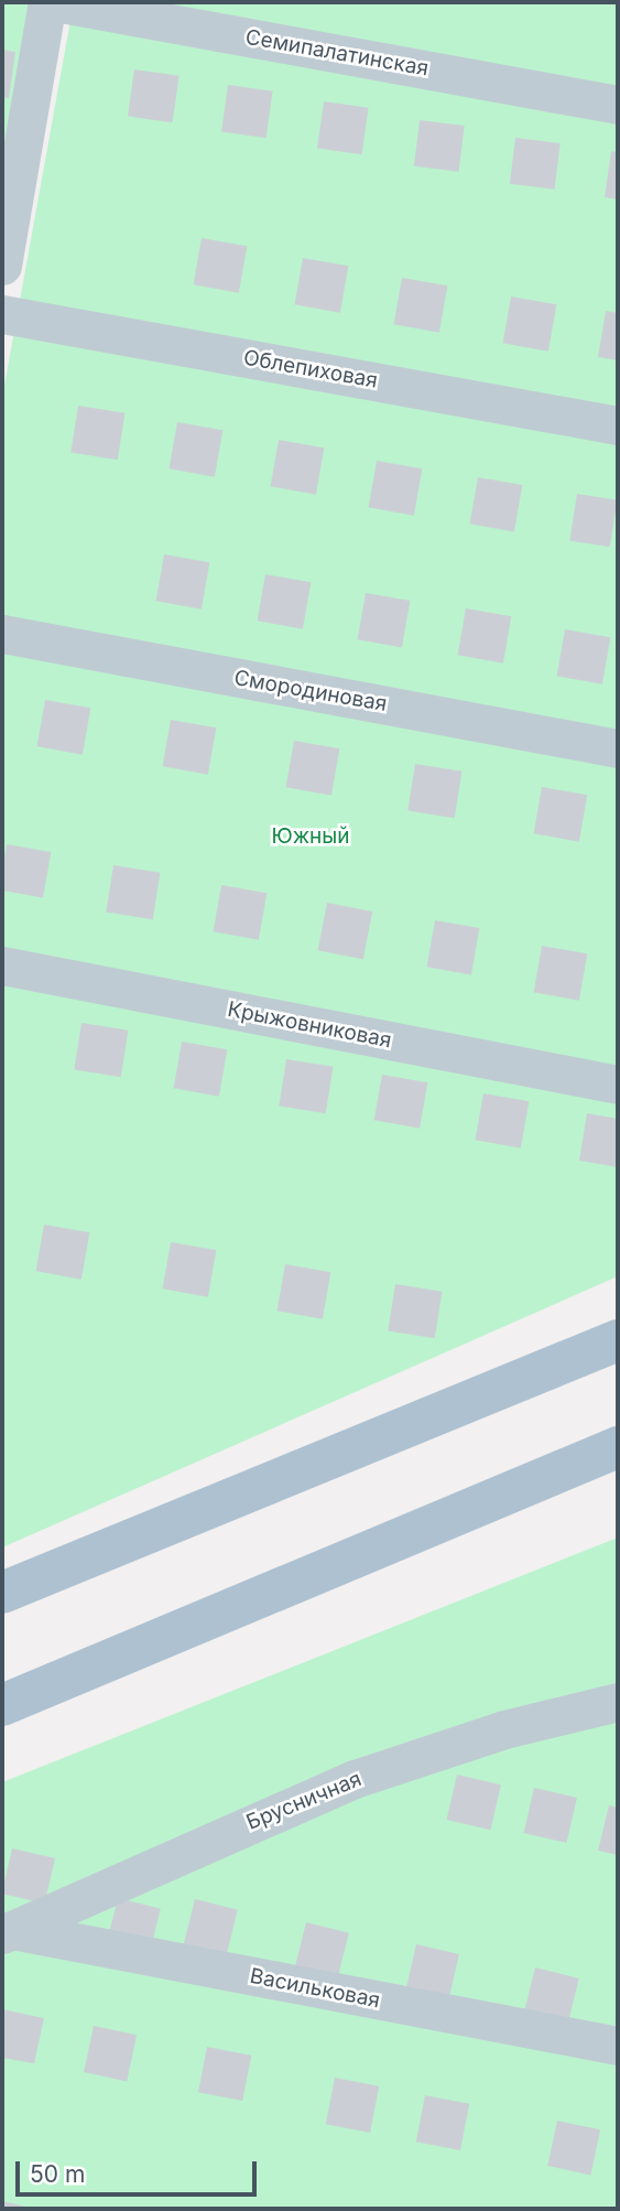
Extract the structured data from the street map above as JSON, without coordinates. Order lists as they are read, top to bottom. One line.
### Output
{"streets":{"street":["Семипалатинская","Облепиховая","Смородиновая","Крыжовниковая","Брусничная","Васильковая"]},"crossings":[["Брусничная","Васильковая"]],"parks":["Южный"],"scale_bar":"50 m"}
